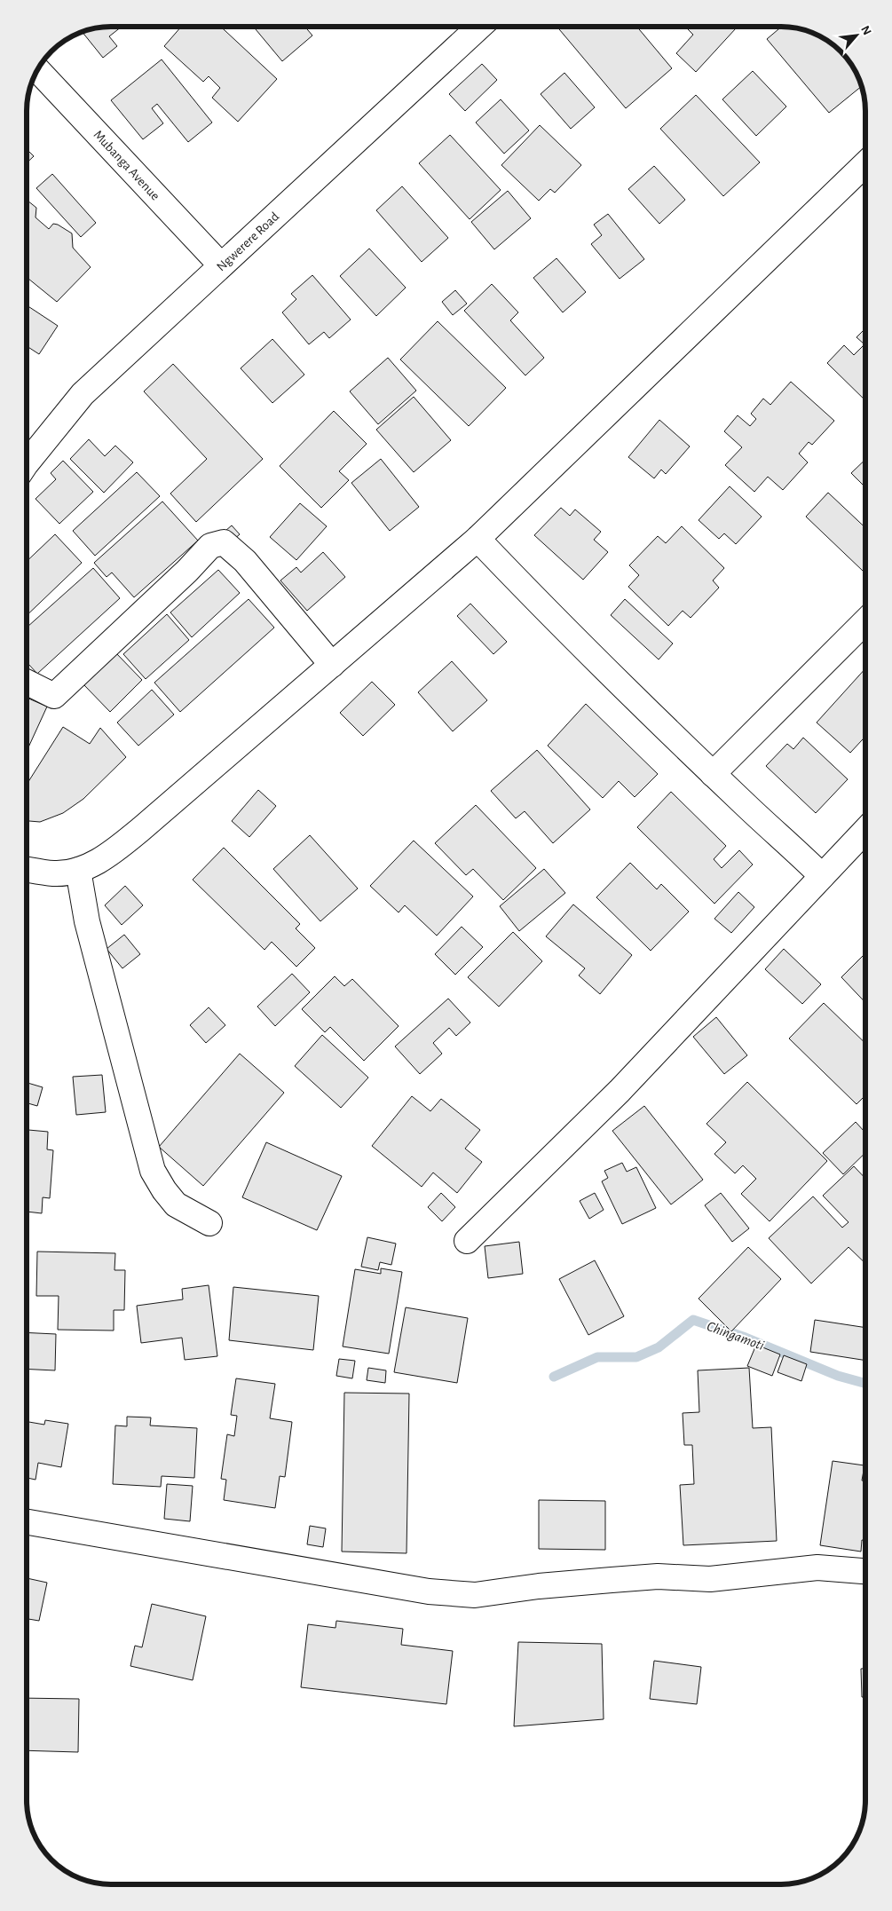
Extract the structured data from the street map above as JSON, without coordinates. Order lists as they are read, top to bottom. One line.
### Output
{"streets":{"street":["Mubanga Avenue","Ngwerere Road"]},"crossings":[["Mubanga Avenue","Ngwerere Road"]],"water":["Chingamoti"],"north":"top right"}
